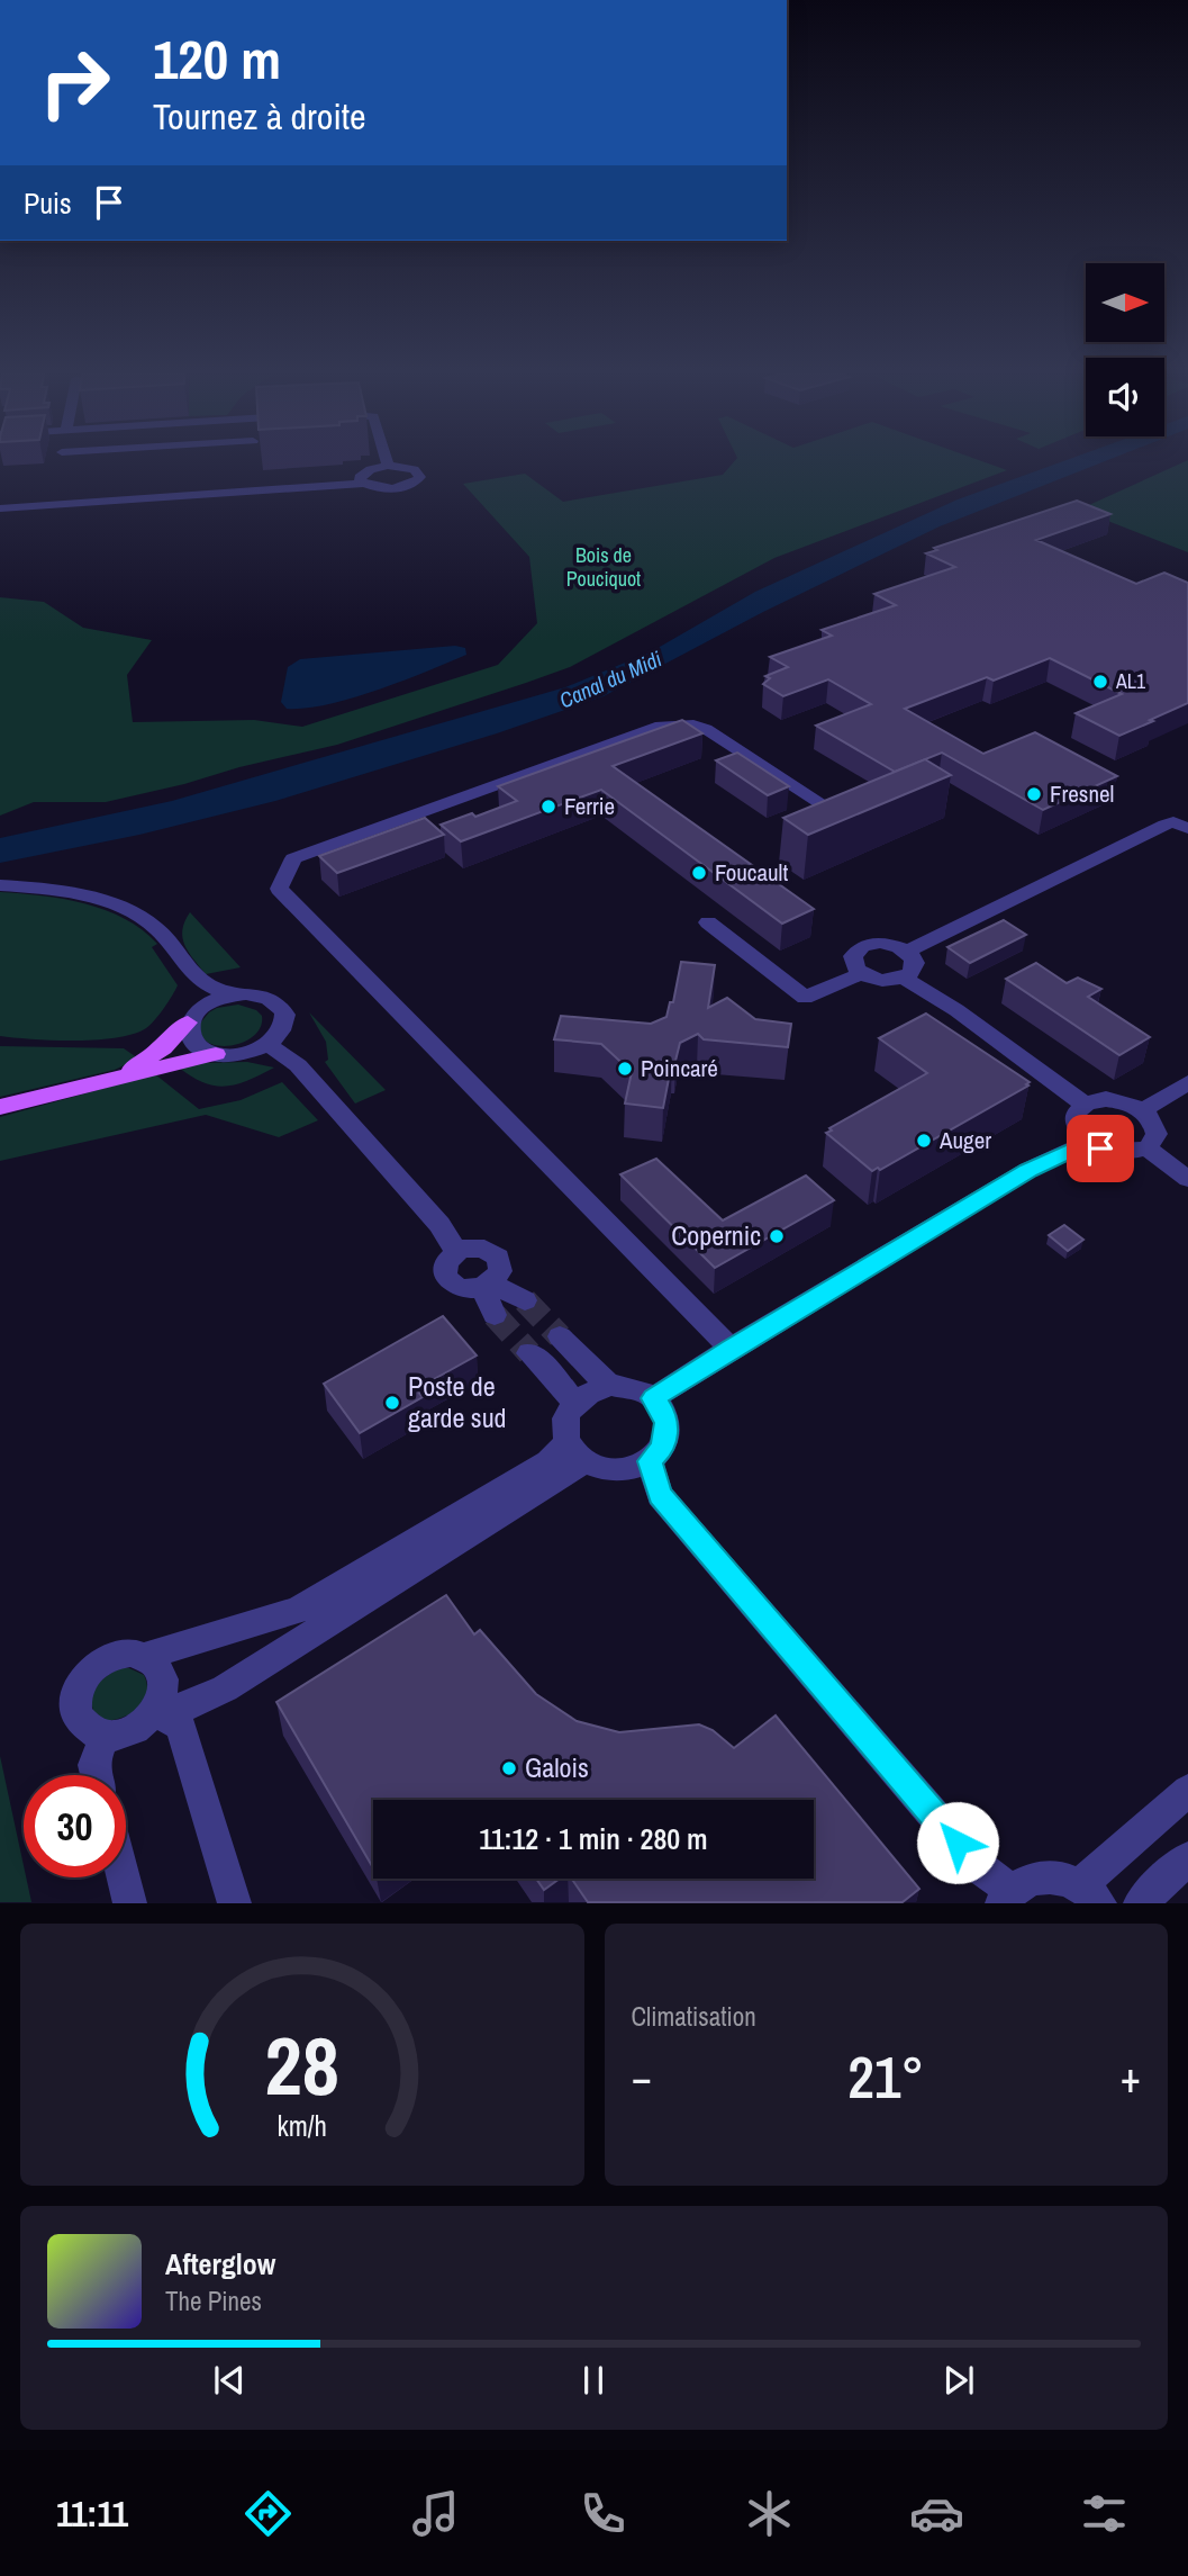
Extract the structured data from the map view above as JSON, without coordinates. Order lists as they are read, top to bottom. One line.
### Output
{"water":["Canal du Midi"],"parks":["Bois de Pouciquot"],"places":["AL1","Fresnel","Ferrie","Foucault","Poincaré","Auger","Copernic","Poste de garde sud","Galois"],"north":"right","page":{"turn":["120 m","Tournez à droite"],"then":"Puis","limit":"30","trip":"11:12 · 1 min · 280 m","tile":"Climatisation","heat":["−","21°","+"],"song":["Afterglow","The Pines"],"tabs":"11:11","gauge":["28","km/h"]}}
